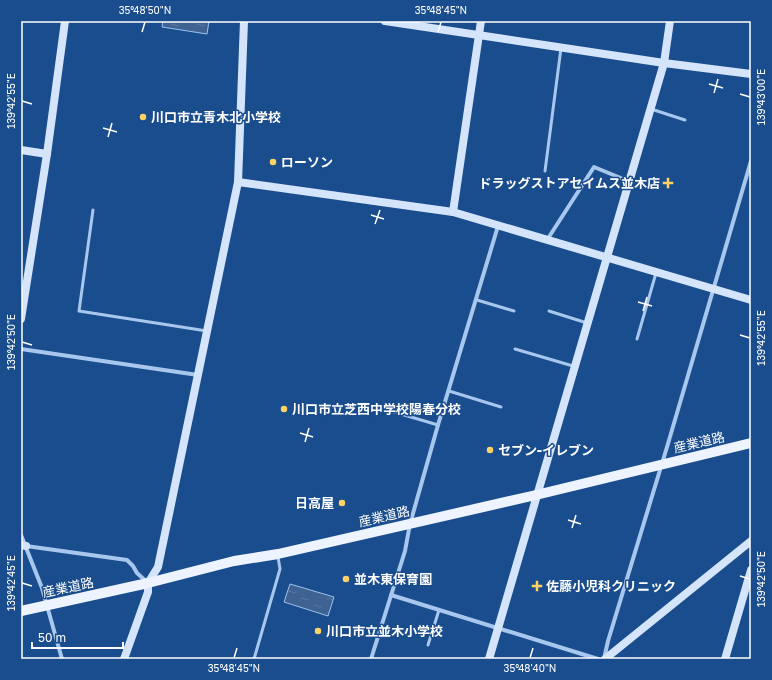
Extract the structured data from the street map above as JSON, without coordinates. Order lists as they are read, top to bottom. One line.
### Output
{"streets":{"main road":["産業道路"]},"places":{"other":["川口市立青木北小学校","ローソン","川口市立芝西中学校陽春分校","セブン-イレブン","日高屋","並木東保育園","川口市立並木小学校"],"health":["ドラッグストアセイムス並木店","佐藤小児科クリニック"]},"scale_bar":"50 m","coordinates":["35°48'50\"N","35°48'45\"N","139°43'00\"E","139°42'55\"E","139°42'50\"E","139°42'45\"E","35°48'40\"N"]}
